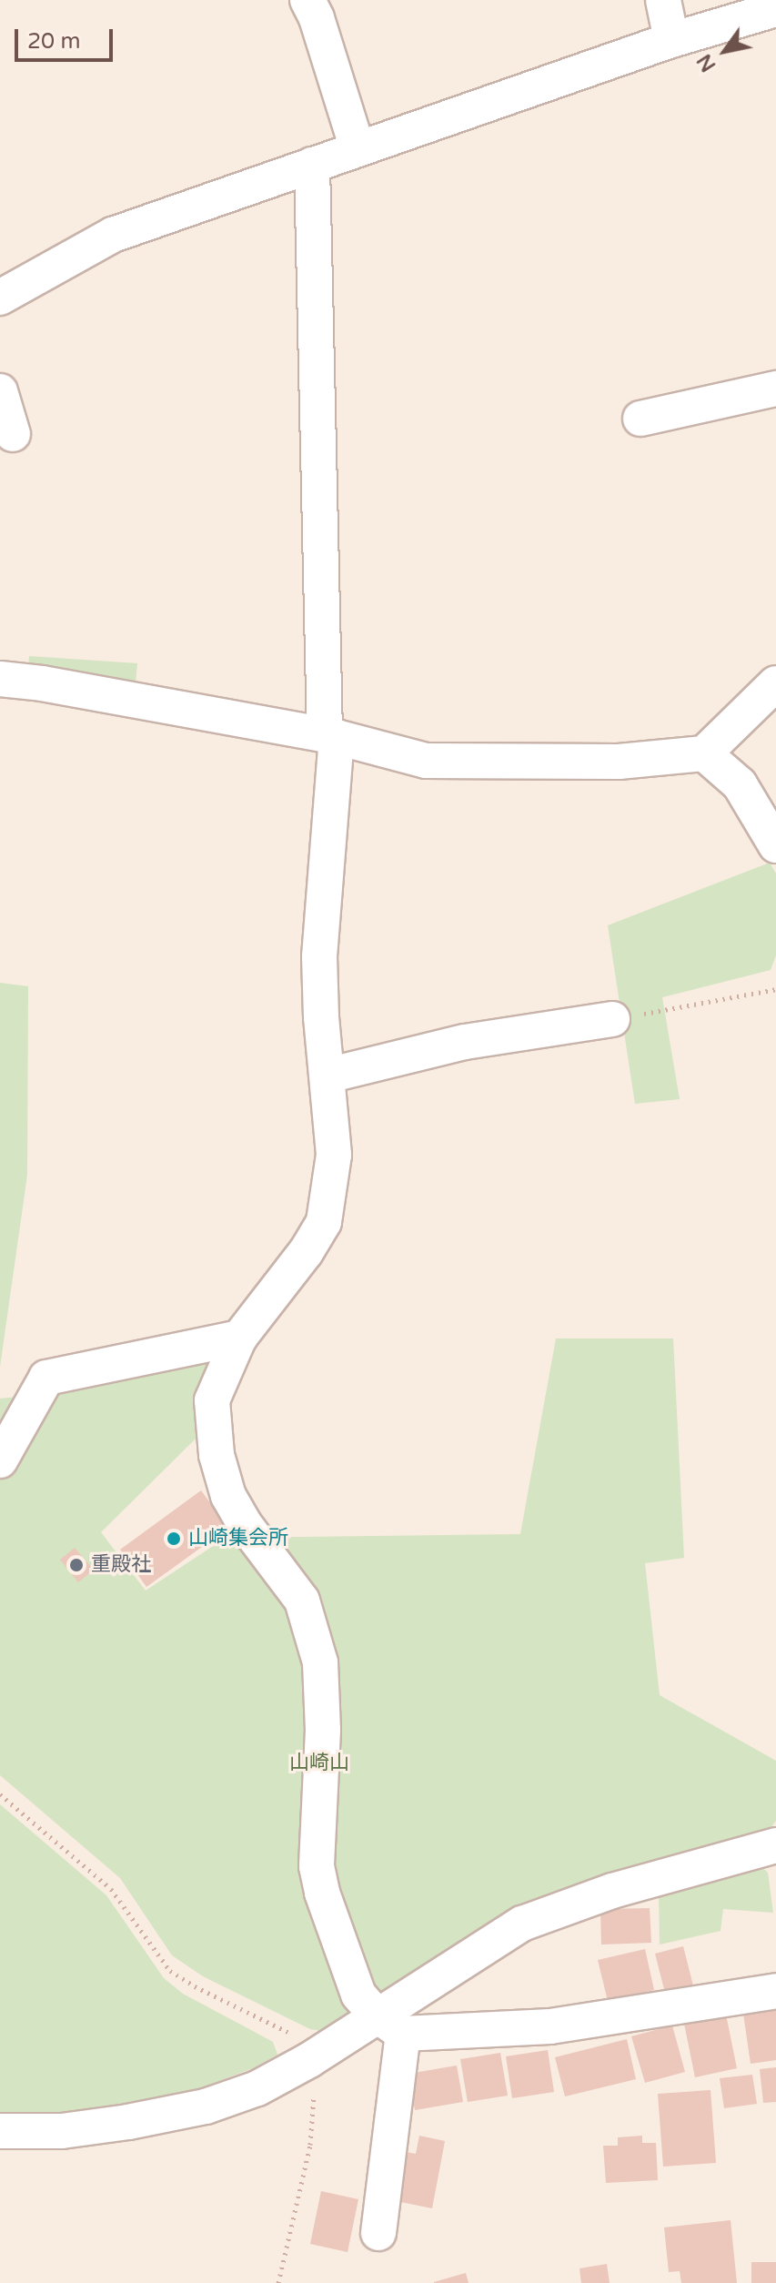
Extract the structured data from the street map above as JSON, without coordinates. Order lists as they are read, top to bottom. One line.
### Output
{"parks":["山崎山"],"places":["山崎集会所","重殿社"],"scale_bar":"20 m","north":"bottom left"}
